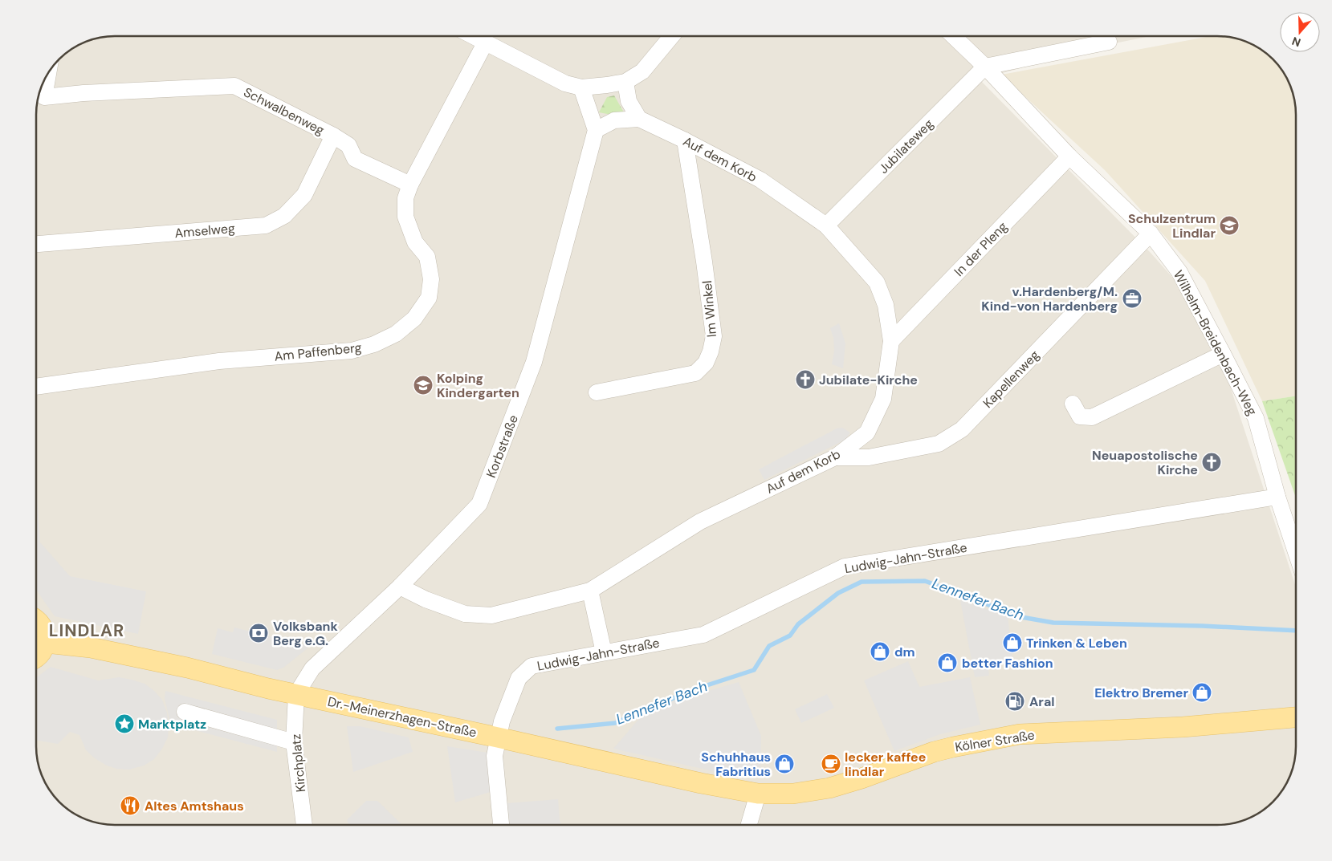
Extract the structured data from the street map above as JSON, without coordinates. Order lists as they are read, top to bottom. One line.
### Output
{"streets":{"main road":["Dr.-Meinerzhagen-Straße","Kölner Straße"],"street":["Schwalbenweg","Jubilateweg","Auf dem Korb","Amselweg","In der Pleng","Im Winkel","Wilhelm-Breidenbach-Weg","Am Paffenberg","Kapellenweg","Korbstraße","Ludwig-Jahn-Straße","Kirchplatz"]},"crossings":[["Schwalbenweg","Amselweg"],["Schwalbenweg","Am Paffenberg"],["Jubilateweg","Auf dem Korb"],["Jubilateweg","Wilhelm-Breidenbach-Weg"],["Auf dem Korb","In der Pleng"],["Auf dem Korb","Im Winkel"],["Auf dem Korb","Kapellenweg"],["Auf dem Korb","Korbstraße"],["In der Pleng","Wilhelm-Breidenbach-Weg"],["Wilhelm-Breidenbach-Weg","Kapellenweg"],["Wilhelm-Breidenbach-Weg","Ludwig-Jahn-Straße"],["Korbstraße","Dr.-Meinerzhagen-Straße"],["Korbstraße","Kirchplatz"],["Ludwig-Jahn-Straße","Dr.-Meinerzhagen-Straße"],["Dr.-Meinerzhagen-Straße","Kölner Straße"],["Dr.-Meinerzhagen-Straße","Kirchplatz"]],"districts":["LINDLAR"],"water":["Lennefer Bach"],"places":{"school or university":["Schulzentrum Lindlar","Kolping Kindergarten"],"office":["v.Hardenberg/M. Kind-von Hardenberg"],"church":["Jubilate-Kirche","Neuapostolische Kirche"],"bank":["Volksbank Berg e.G."],"shop":["Trinken & Leben","dm","better Fashion","Elektro Bremer","Schuhhaus Fabritius"],"fuel station":["Aral"],"place":["Marktplatz"],"cafe":["lecker kaffee lindlar"],"restaurant":["Altes Amtshaus"]},"north":"bottom"}
